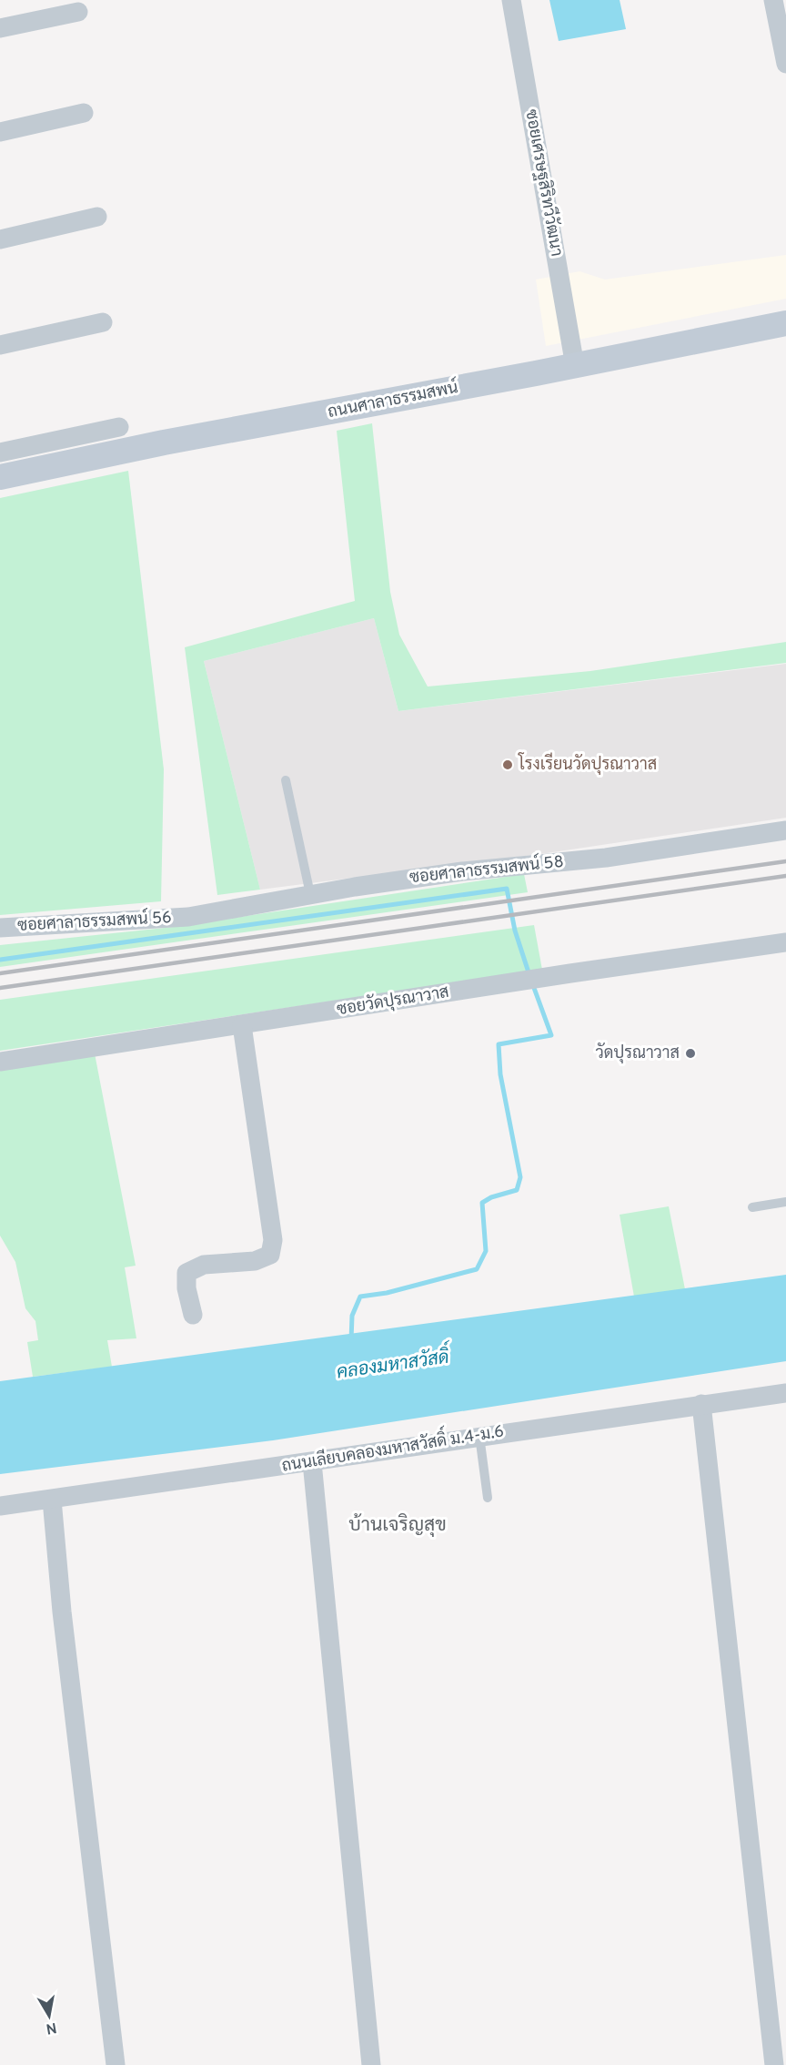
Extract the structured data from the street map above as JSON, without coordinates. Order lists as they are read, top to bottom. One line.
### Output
{"streets":{"street":["ซอยเศรษฐสิริทวีวัฒนา","ถนนศาลาธรรมสพน์","ซอยศาลาธรรมสพน์ 58","ซอยศาลาธรรมสพน์ 56","ซอยวัดปุรณาวาส","ถนนเลียบคลองมหาสวัสดิ์ ม.4-ม.6"]},"crossings":[["ซอยเศรษฐสิริทวีวัฒนา","ถนนศาลาธรรมสพน์"],["ซอยศาลาธรรมสพน์ 58","ซอยศาลาธรรมสพน์ 56"]],"districts":["บ้านเจริญสุข"],"water":["คลองมหาสวัสดิ์"],"places":["โรงเรียนวัดปุรณาวาส","วัดปุรณาวาส"],"north":"bottom"}
